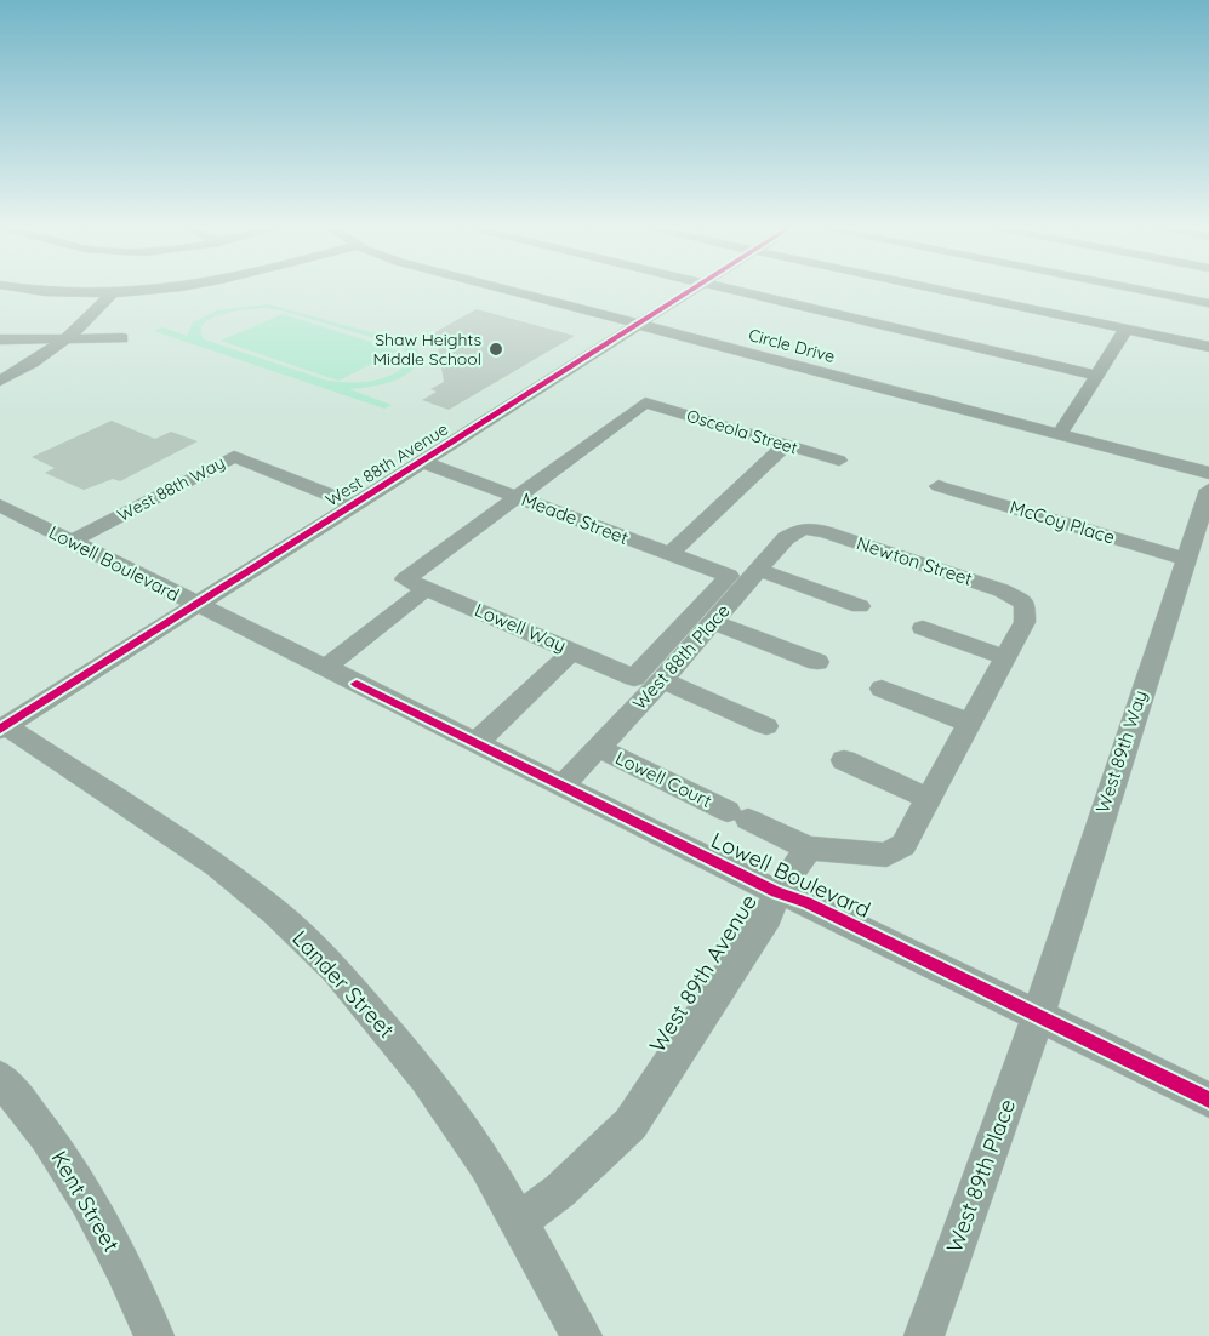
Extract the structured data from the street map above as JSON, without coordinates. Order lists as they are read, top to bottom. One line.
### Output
{"streets":{"street":["Circle Drive","Osceola Street","West 88th Avenue","West 88th Way","Meade Street","McCoy Place","Newton Street","Lowell Boulevard","Lowell Way","West 88th Place","West 89th Way","Lowell Court","West 89th Avenue","Lander Street","West 89th Place","Kent Street"]},"crossings":[["Circle Drive","West 88th Avenue"],["Osceola Street","Meade Street"],["Osceola Street","Lowell Way"],["West 88th Avenue","West 88th Way"],["West 88th Avenue","Meade Street"],["West 88th Avenue","Lowell Boulevard"],["West 88th Avenue","Lander Street"],["West 88th Way","Lowell Boulevard"],["Meade Street","Lowell Way"],["McCoy Place","West 89th Way"],["Newton Street","West 88th Place"],["Lowell Boulevard","West 88th Place"],["Lowell Boulevard","West 89th Way"],["Lowell Boulevard","West 89th Avenue"],["Lowell Boulevard","West 89th Place"],["West 88th Place","Lowell Court"],["West 89th Way","West 89th Place"],["Lowell Court","West 89th Avenue"],["West 89th Avenue","Lander Street"]],"places":["Shaw Heights Middle School"]}
